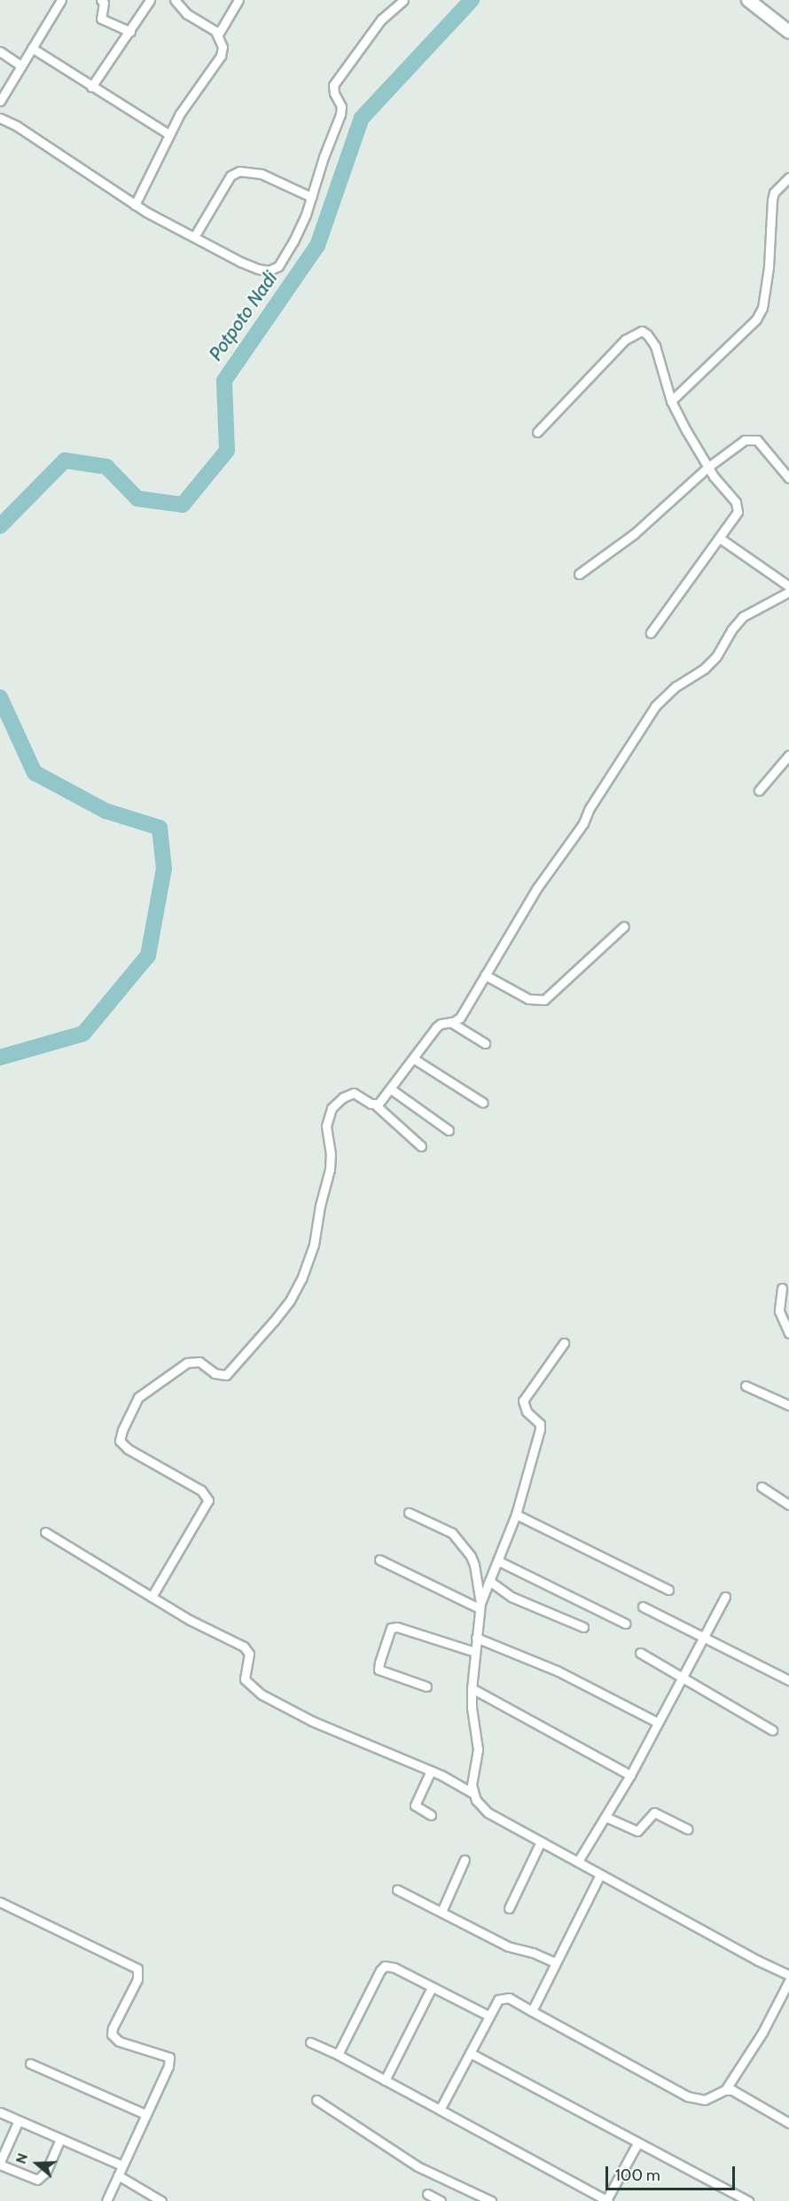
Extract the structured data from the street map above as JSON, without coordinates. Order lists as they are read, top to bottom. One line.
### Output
{"water":["Potpoto Nadi"],"scale_bar":"100 m","north":"left"}
